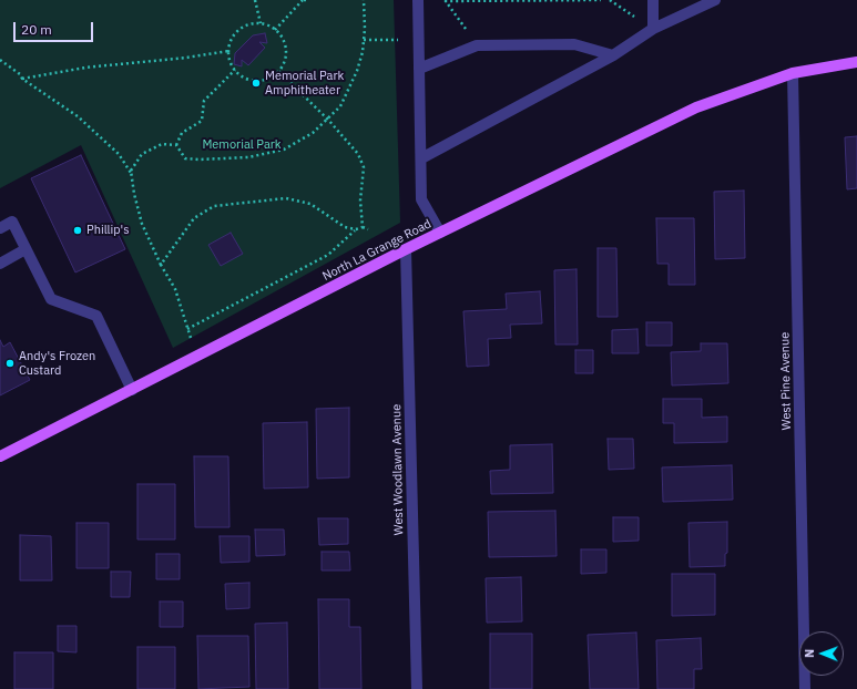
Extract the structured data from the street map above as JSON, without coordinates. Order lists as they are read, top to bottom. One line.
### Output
{"streets":{"main road":["North La Grange Road"],"street":["West Pine Avenue","West Woodlawn Avenue"]},"crossings":[["North La Grange Road","West Pine Avenue"],["North La Grange Road","West Woodlawn Avenue"]],"parks":["Memorial Park"],"places":["Memorial Park Amphitheater","Phillip's","Andy's Frozen Custard"],"scale_bar":"20 m","north":"left"}
